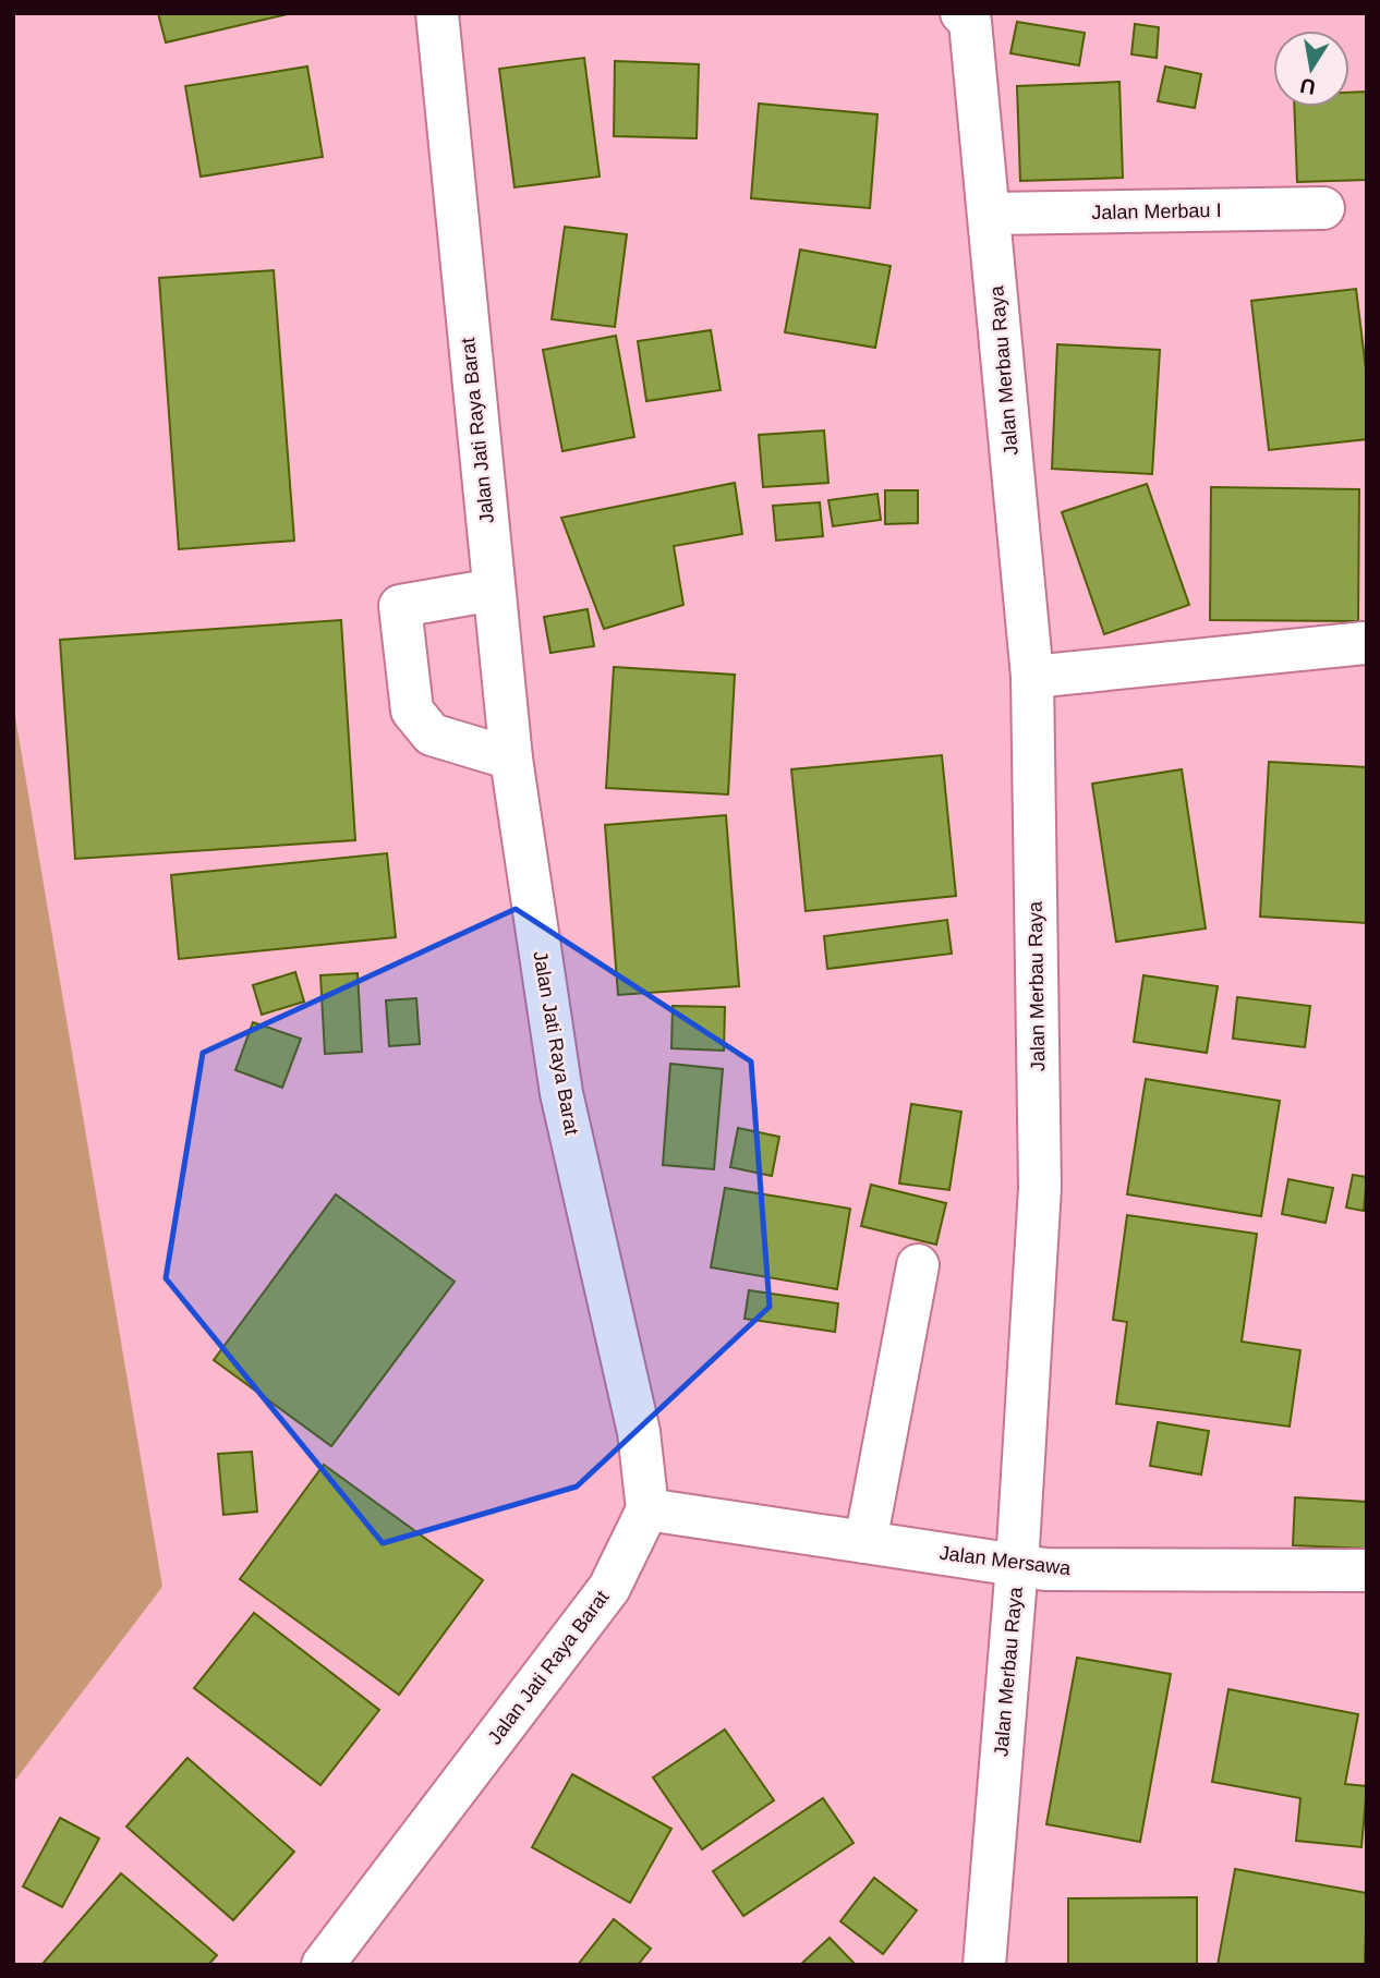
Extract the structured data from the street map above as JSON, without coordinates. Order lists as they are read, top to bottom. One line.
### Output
{"streets":{"street":["Jalan Merbau I","Jalan Merbau Raya","Jalan Jati Raya Barat","Jalan Mersawa"]},"crossings":[["Jalan Merbau I","Jalan Merbau Raya"],["Jalan Merbau Raya","Jalan Mersawa"],["Jalan Jati Raya Barat","Jalan Mersawa"]],"north":"bottom"}
